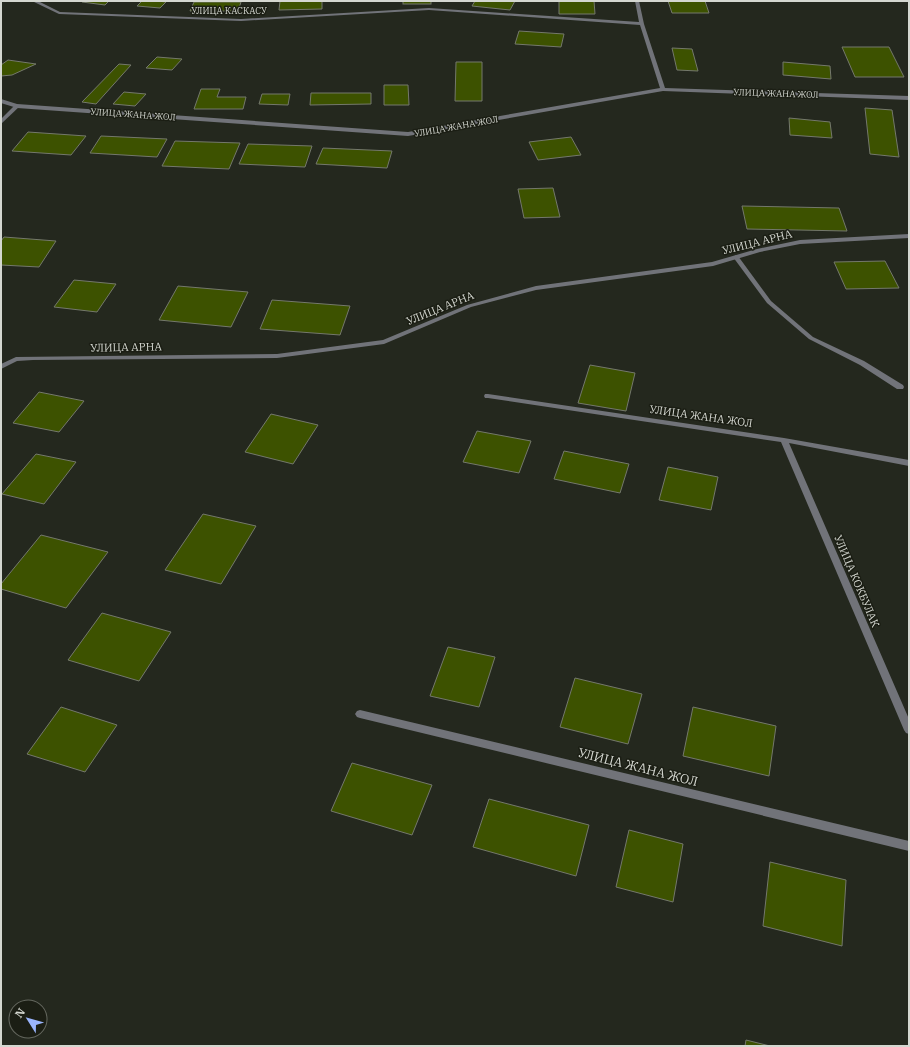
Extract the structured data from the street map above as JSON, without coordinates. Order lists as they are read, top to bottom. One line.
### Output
{"streets":{"street":["УЛИЦА КАСКАСУ","УЛИЦА ЖАНА ЖОЛ","УЛИЦА АРНА","УЛИЦА КОКБУЛАК"]},"crossings":[["УЛИЦА ЖАНА ЖОЛ","УЛИЦА КОКБУЛАК"]],"north":"top left"}
